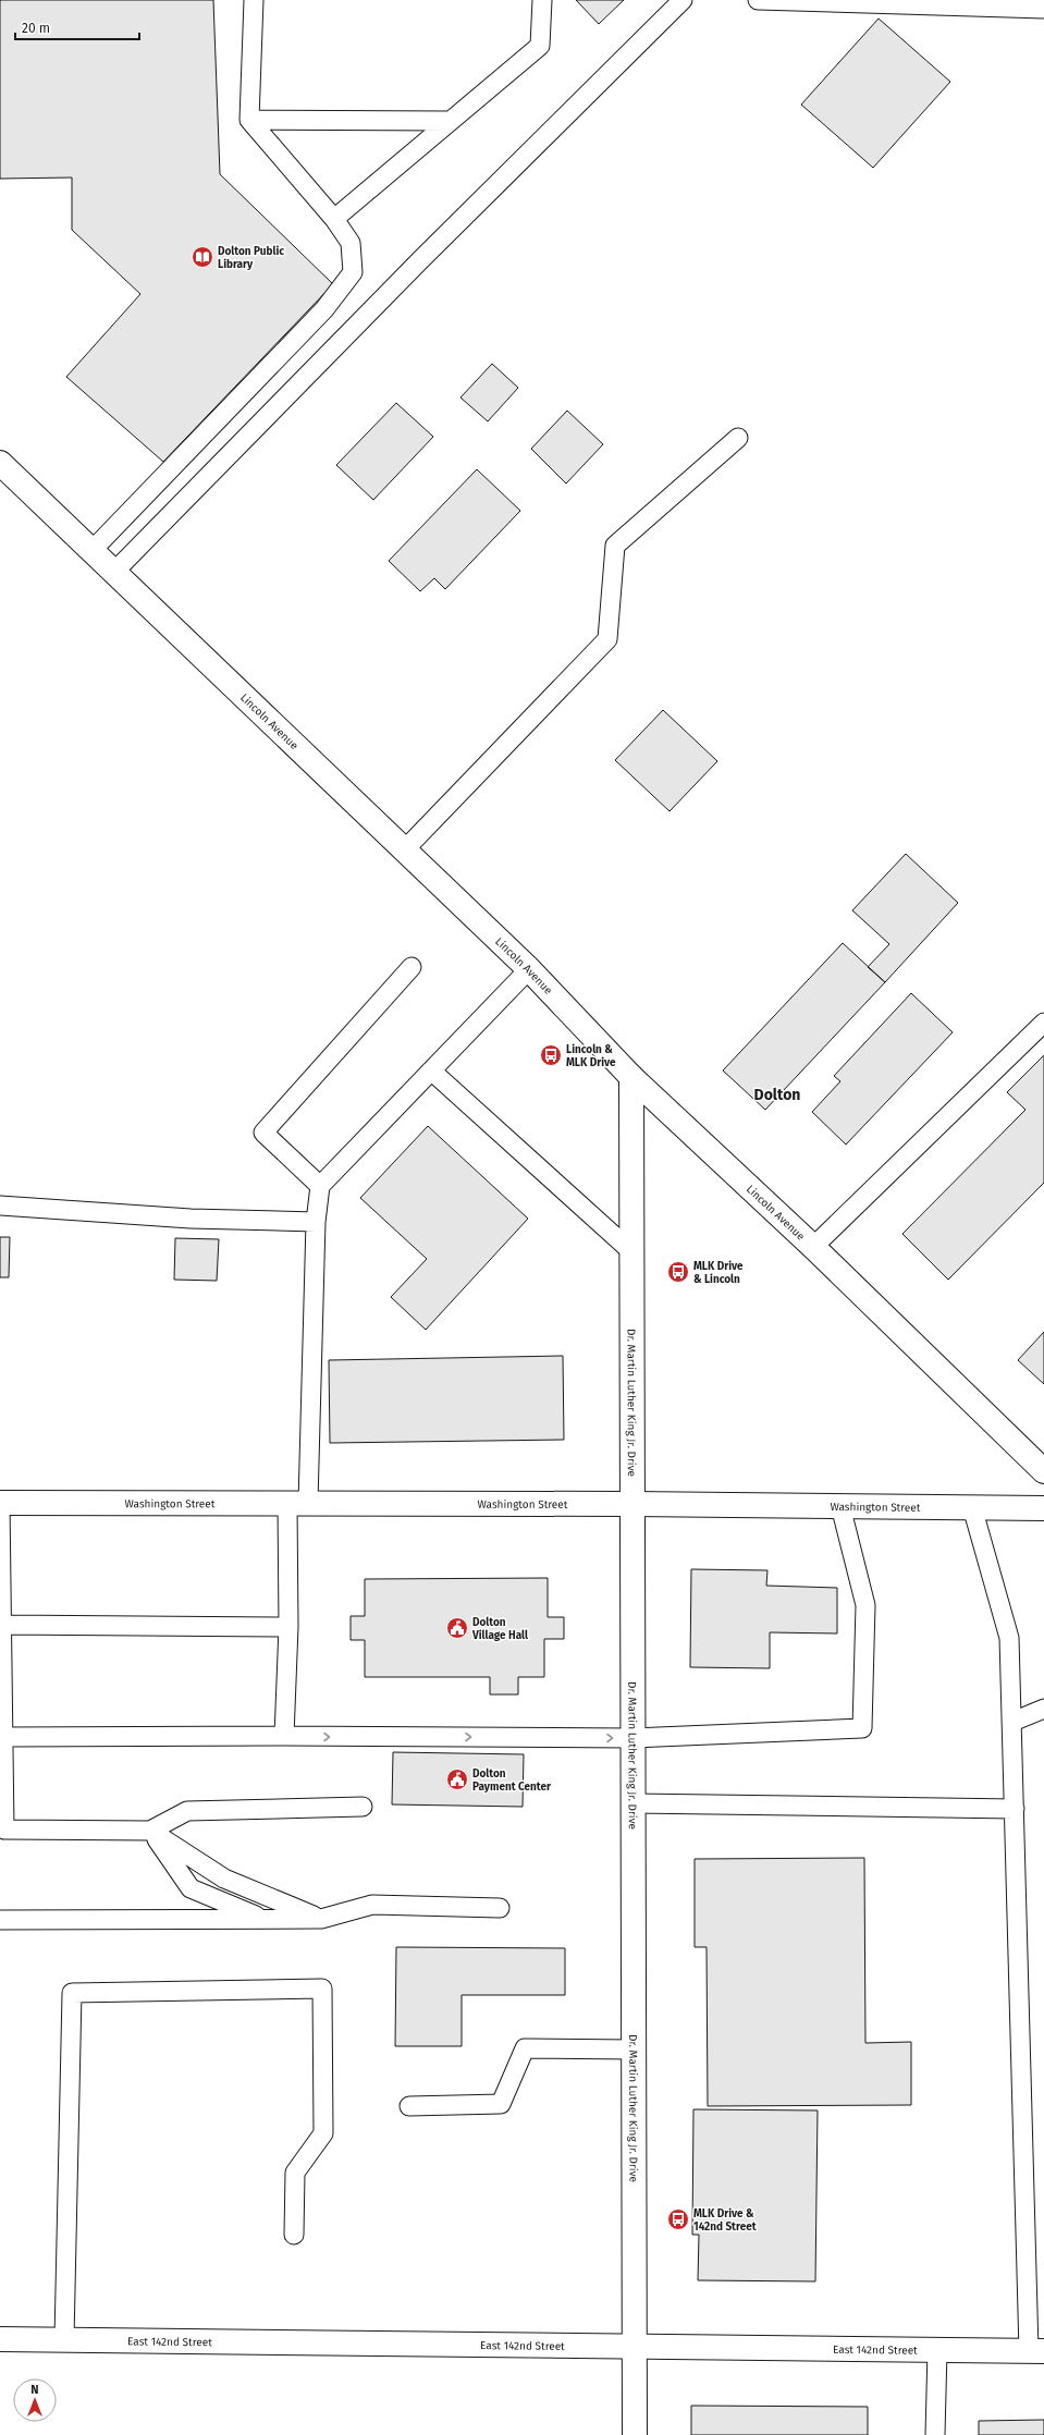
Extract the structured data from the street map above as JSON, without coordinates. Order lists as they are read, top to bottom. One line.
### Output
{"streets":{"street":["Lincoln Avenue","Dr. Martin Luther King Jr. Drive","Washington Street","East 142nd Street"]},"crossings":[["Lincoln Avenue","Dr. Martin Luther King Jr. Drive"],["Dr. Martin Luther King Jr. Drive","Washington Street"],["Dr. Martin Luther King Jr. Drive","East 142nd Street"]],"districts":["Dolton"],"places":{"library":["Dolton Public Library"],"bus stop":["Lincoln & MLK Drive","MLK Drive & Lincoln","MLK Drive & 142nd Street"],"public building":["Dolton Village Hall","Dolton Payment Center"]},"scale_bar":"20 m","north":"top"}
